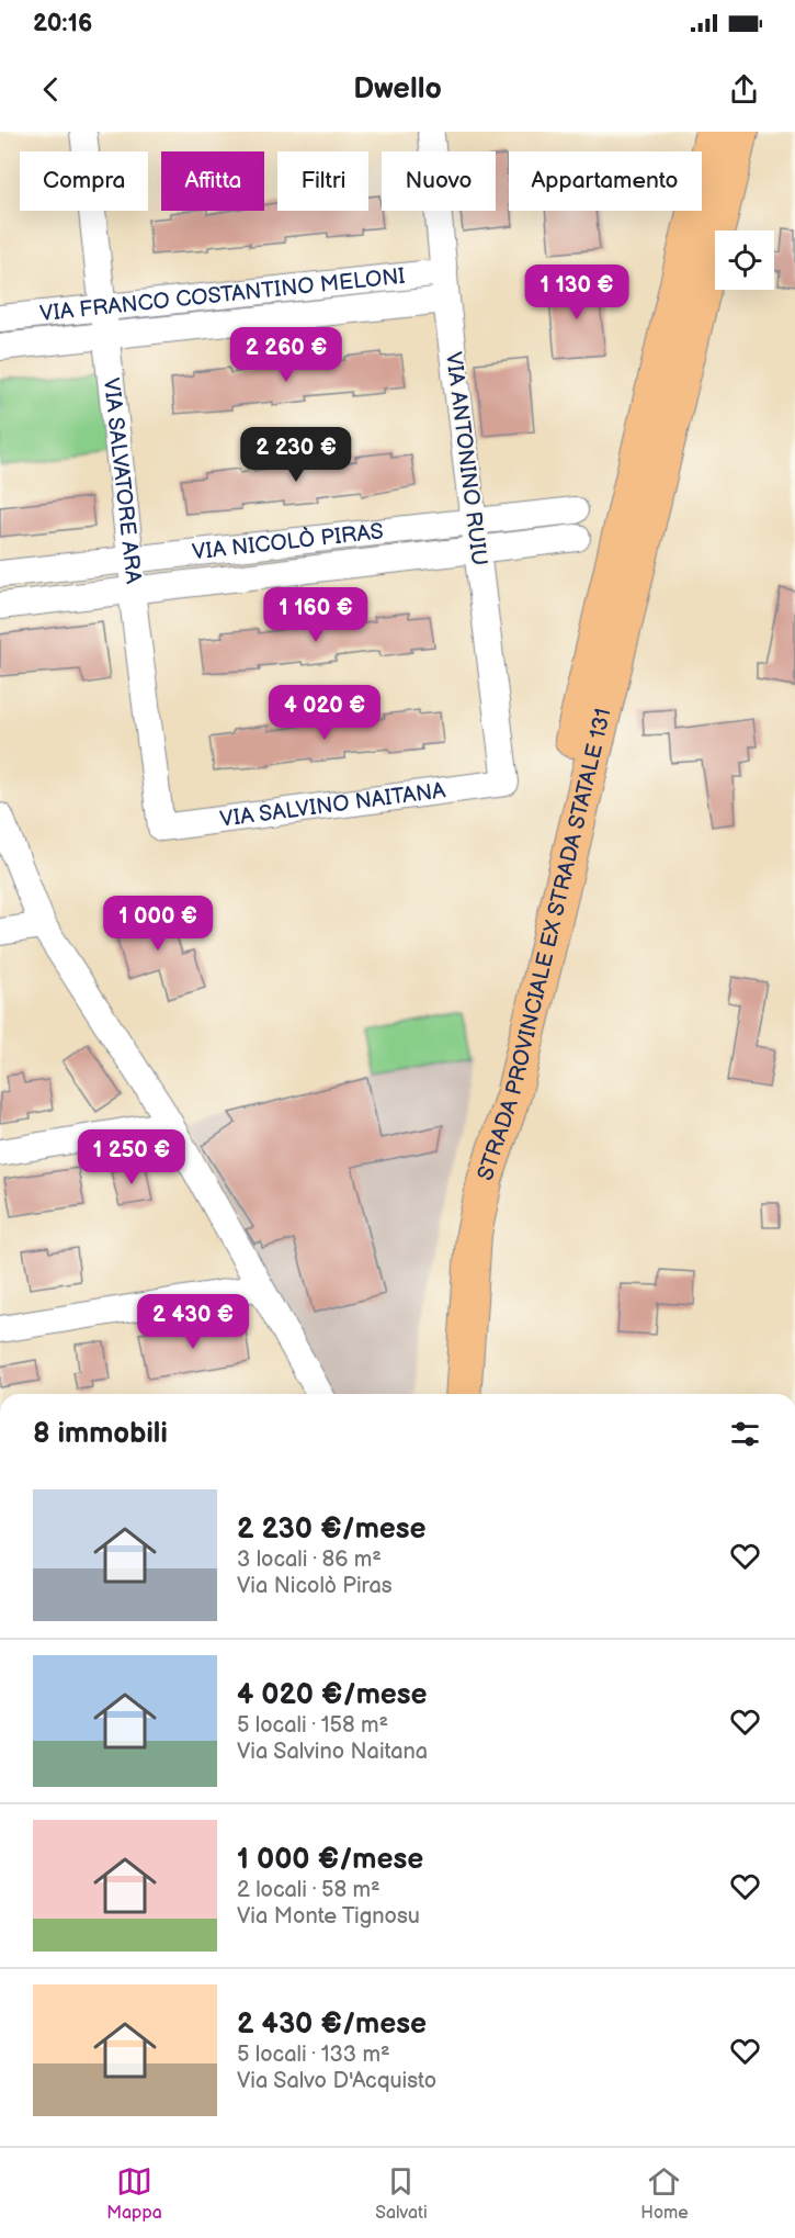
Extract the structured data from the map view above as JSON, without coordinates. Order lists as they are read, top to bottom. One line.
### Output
{"streets":{"main road":["STRADA PROVINCIALE EX STRADA STATALE 131"],"street":["VIA FRANCO COSTANTINO MELONI","VIA ANTONINO RUIU","VIA SALVATORE ARA","VIA NICOLÒ PIRAS","VIA SALVINO NAITANA"]},"crossings":[["VIA FRANCO COSTANTINO MELONI","VIA ANTONINO RUIU"],["VIA FRANCO COSTANTINO MELONI","VIA SALVATORE ARA"],["VIA ANTONINO RUIU","VIA NICOLÒ PIRAS"],["VIA ANTONINO RUIU","VIA SALVINO NAITANA"],["VIA SALVATORE ARA","VIA NICOLÒ PIRAS"],["VIA SALVATORE ARA","VIA SALVINO NAITANA"]],"page":{"status":"20:16","header":"Dwello","chip":["Compra","Affitta","Filtri","Nuovo","Appartamento"],"price":["1 130 €","2 260 €","2 230 €","1 160 €","4 020 €","1 000 €","1 250 €","2 430 €"],"heading":"8 immobili","list":[{"name":"2 230 €/mese","note":"3 locali · 86 m² · Via Nicolò Piras"},{"name":"4 020 €/mese","note":"5 locali · 158 m² · Via Salvino Naitana"},{"name":"1 000 €/mese","note":"2 locali · 58 m² · Via Monte Tignosu"},{"name":"2 430 €/mese","note":"5 locali · 133 m² · Via Salvo D'Acquisto"}],"tabs":["Mappa","Salvati","Home"]}}
